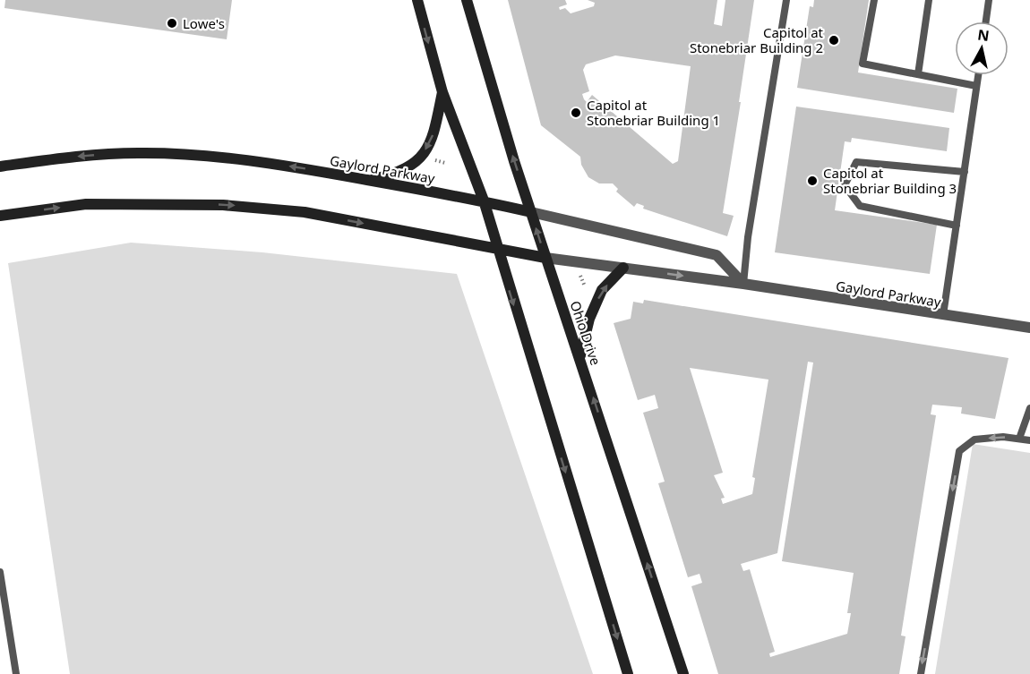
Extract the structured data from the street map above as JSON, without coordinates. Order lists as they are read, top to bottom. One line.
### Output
{"streets":{"main road":["Gaylord Parkway","Ohio Drive"]},"crossings":[["Gaylord Parkway","Ohio Drive"]],"places":["Lowe's","Capitol at Stonebriar Building 2","Capitol at Stonebriar Building 1","Capitol at Stonebriar Building 3"],"north":"top"}
